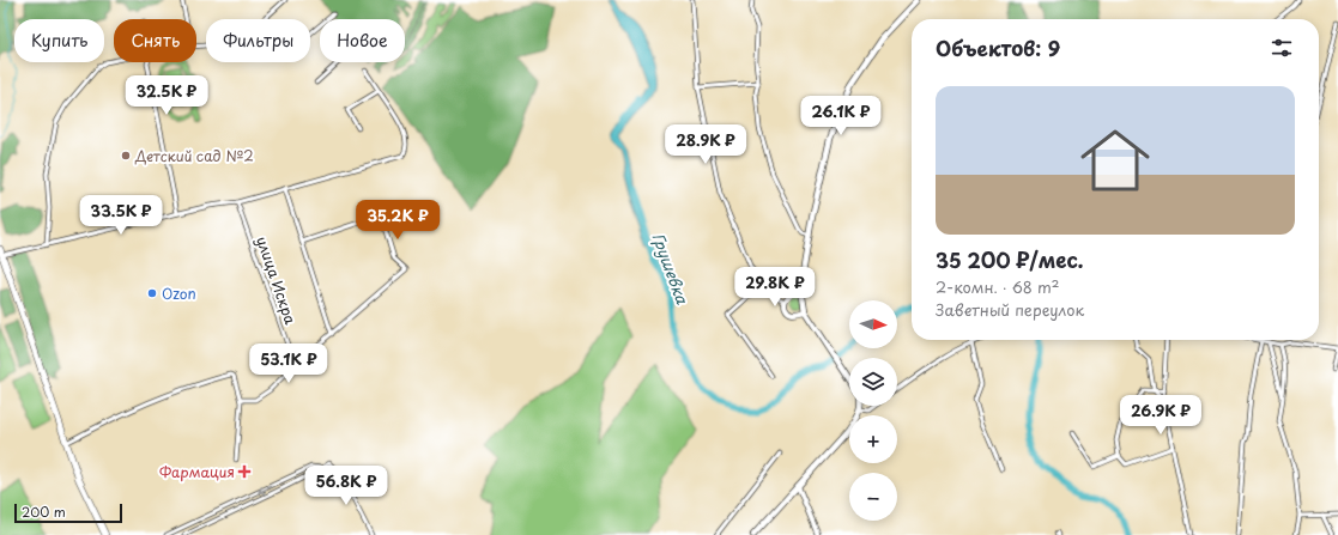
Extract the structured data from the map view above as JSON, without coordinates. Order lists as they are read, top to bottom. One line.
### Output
{"streets":{"street":["улица Искра"]},"water":["Грушевка"],"places":{"other":["Детский сад №2","Ozon"],"health":["Фармация"]},"scale_bar":"200 m","north":"right","page":{"chip":["Купить","Снять","Фильтры","Новое"],"heading":"Объектов: 9","price":["32.5K ₽","26.1K ₽","28.9K ₽","33.5K ₽","35.2K ₽","29.8K ₽","53.1K ₽","26.9K ₽","56.8K ₽"],"list":[{"name":"35 200 ₽/мес.","note":"2-комн. · 68 m² · Заветный переулок"}],"map_buttons":["+","−"],"scale":"200 m"}}
